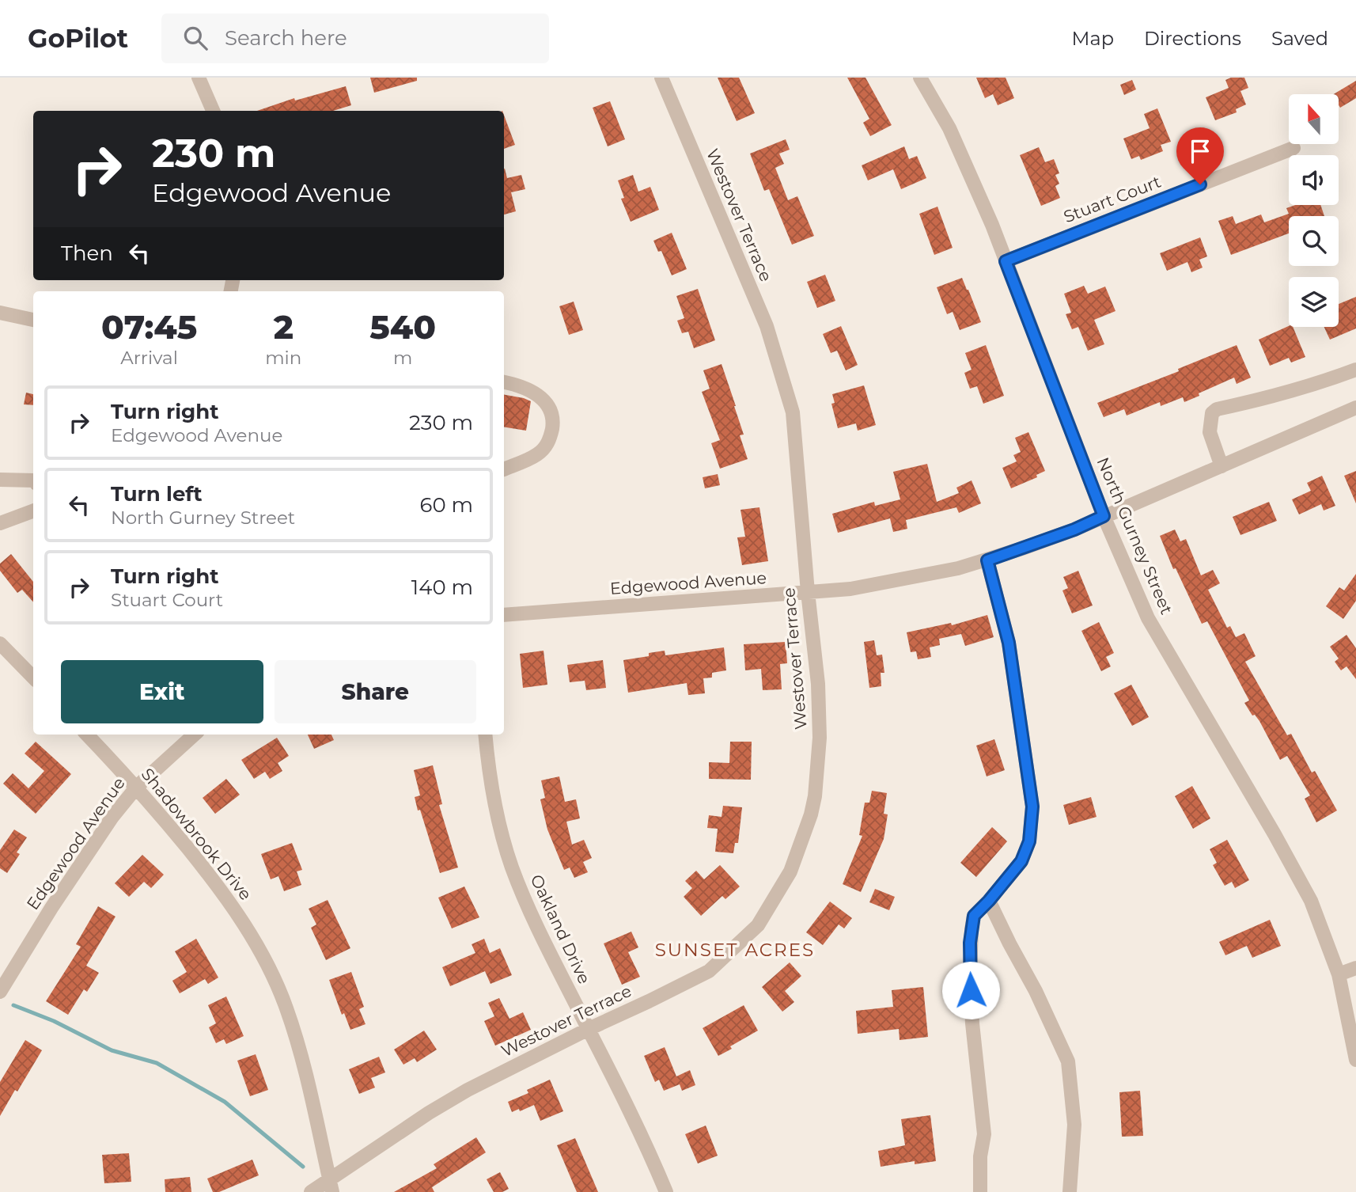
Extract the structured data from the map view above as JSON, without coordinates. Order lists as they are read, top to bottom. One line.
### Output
{"streets":{"street":["Stuart Court","Westover Terrace","North Gurney Street","Edgewood Avenue","Shadowbrook Drive","Oakland Drive"]},"crossings":[["Stuart Court","North Gurney Street"],["Westover Terrace","Edgewood Avenue"],["Westover Terrace","Shadowbrook Drive"],["Westover Terrace","Oakland Drive"],["North Gurney Street","Edgewood Avenue"],["Edgewood Avenue","Shadowbrook Drive"]],"districts":["SUNSET ACRES"],"north":"top","page":{"header":"GoPilot","search":"Search here","nav":["Map","Directions","Saved"],"turn":["230 m","Edgewood Avenue"],"then":"Then","eta":["07:45","Arrival","2","min","540","m"],"list":[{"name":"Turn right","note":"Edgewood Avenue","value":"230 m"},{"name":"Turn left","note":"North Gurney Street","value":"60 m"},{"name":"Turn right","note":"Stuart Court","value":"140 m"}],"buttons":["Exit","Share"]}}
